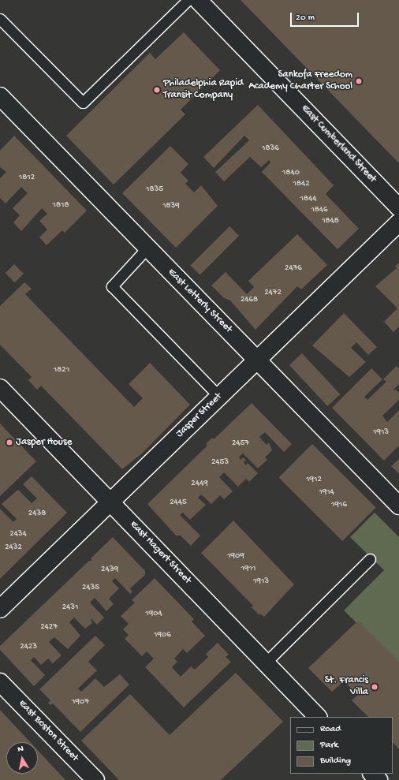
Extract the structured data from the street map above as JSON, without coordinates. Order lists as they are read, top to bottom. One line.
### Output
{"streets":{"street":["East Cumberland Street","East Letterly Street","Jasper Street","East Hagert Street","East Boston Street"]},"crossings":[["East Letterly Street","Jasper Street"],["Jasper Street","East Hagert Street"]],"places":["Sankofa Freedom Academy Charter School","Philadelphia Rapid Transit Company","Jasper House","St. Francis Villa"],"house_numbers":["1836","1840","1812","1842","1835","1844","1818","1839","1846","1848","2476","2472","2468","1821","1913","2457","2453","1912","2449","1914","2445","1916","2438","2434","2432","1909","1911","2439","1913","2435","2431","1904","2427","1906","2423","1907"],"legend":["Road","Park","Building"],"scale_bar":"20 m","north":"top"}
